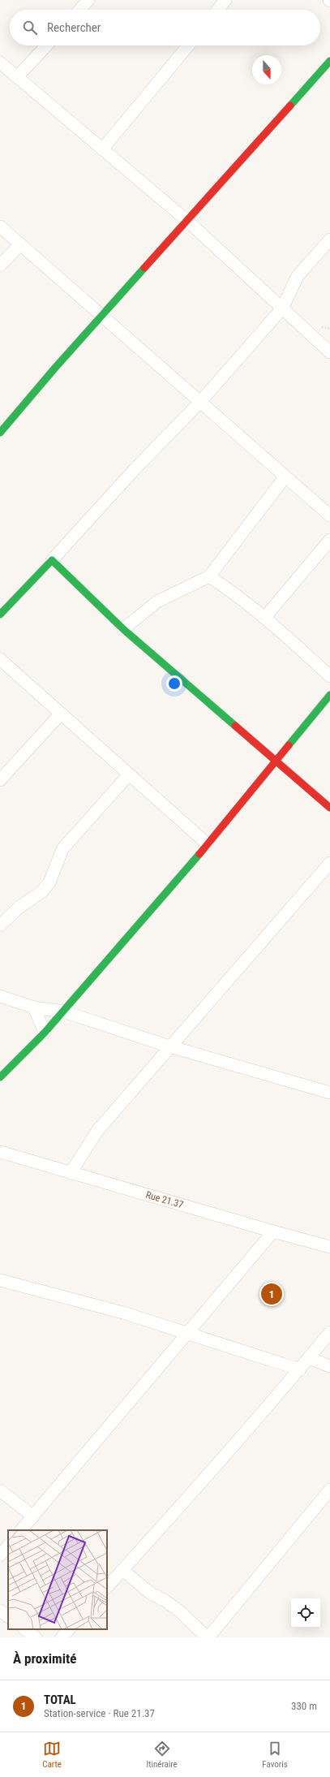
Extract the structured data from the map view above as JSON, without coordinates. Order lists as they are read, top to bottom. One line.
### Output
{"streets":{"street":["Rue 21.37"]},"north":"bottom","page":{"search":"Rechercher","pins":"1","heading":"À proximité","list":[{"mark":"1","name":"TOTAL","note":"Station-service · Rue 21.37","value":"330 m"}],"nav":["Carte","Itinéraire","Favoris"]}}
